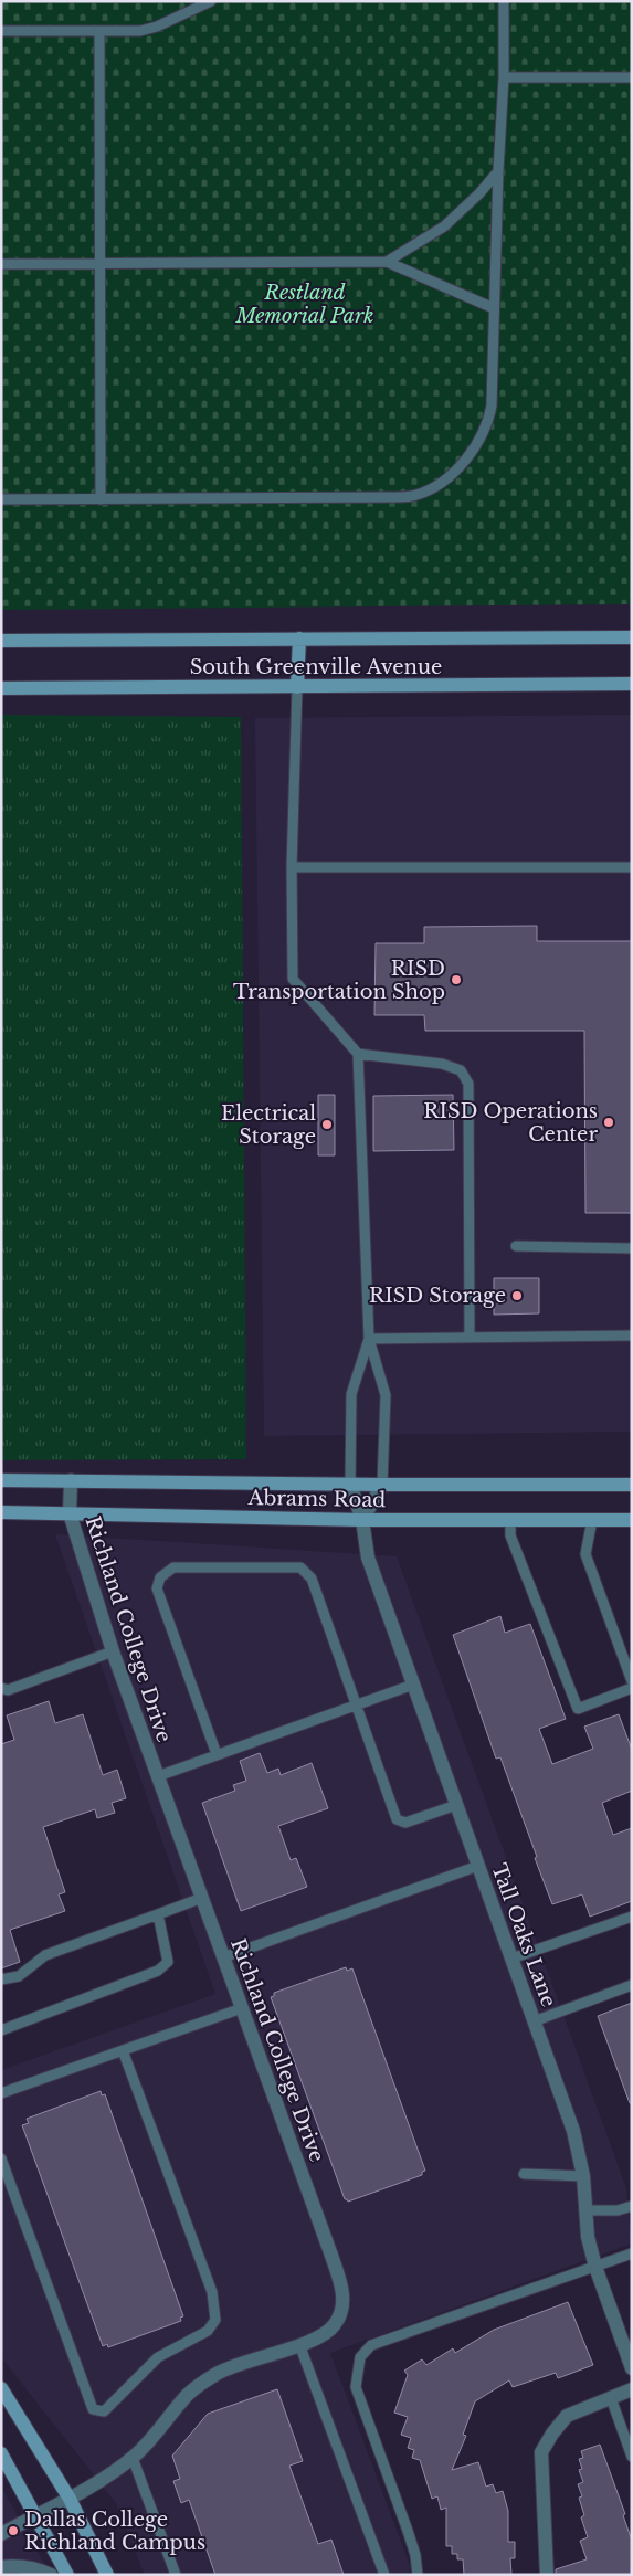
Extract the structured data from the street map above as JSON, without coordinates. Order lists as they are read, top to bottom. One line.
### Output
{"streets":{"main road":["South Greenville Avenue","Abrams Road"],"street":["Richland College Drive","Tall Oaks Lane"]},"crossings":[["Abrams Road","Richland College Drive"],["Abrams Road","Tall Oaks Lane"]],"parks":["Restland Memorial Park"],"places":["RISD Transportation Shop","RISD Operations Center","Electrical Storage","RISD Storage","Dallas College Richland Campus"]}
